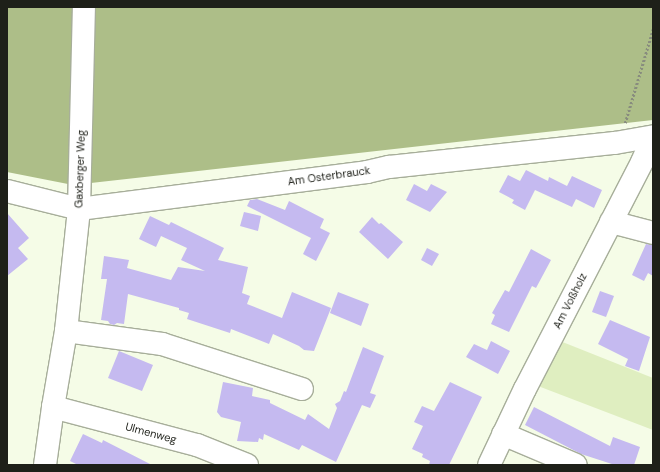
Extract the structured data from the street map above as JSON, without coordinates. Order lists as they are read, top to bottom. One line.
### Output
{"streets":{"street":["Gaxberger Weg","Am Osterbrauck","Am Voßholz","Ulmenweg"]},"crossings":[["Gaxberger Weg","Am Osterbrauck"],["Gaxberger Weg","Ulmenweg"],["Am Osterbrauck","Am Voßholz"]]}
